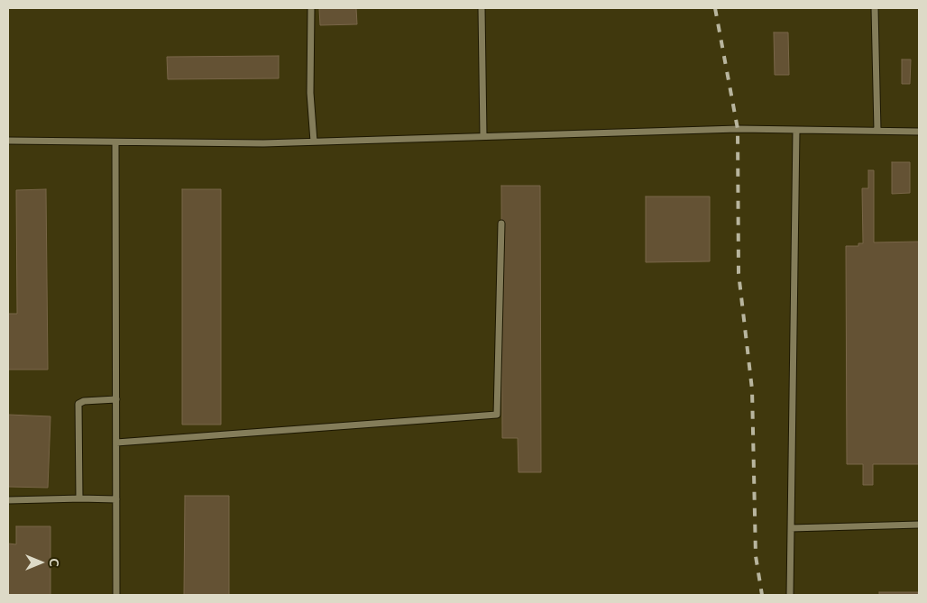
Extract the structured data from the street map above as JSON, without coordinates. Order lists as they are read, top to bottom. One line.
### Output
{"north":"right"}
